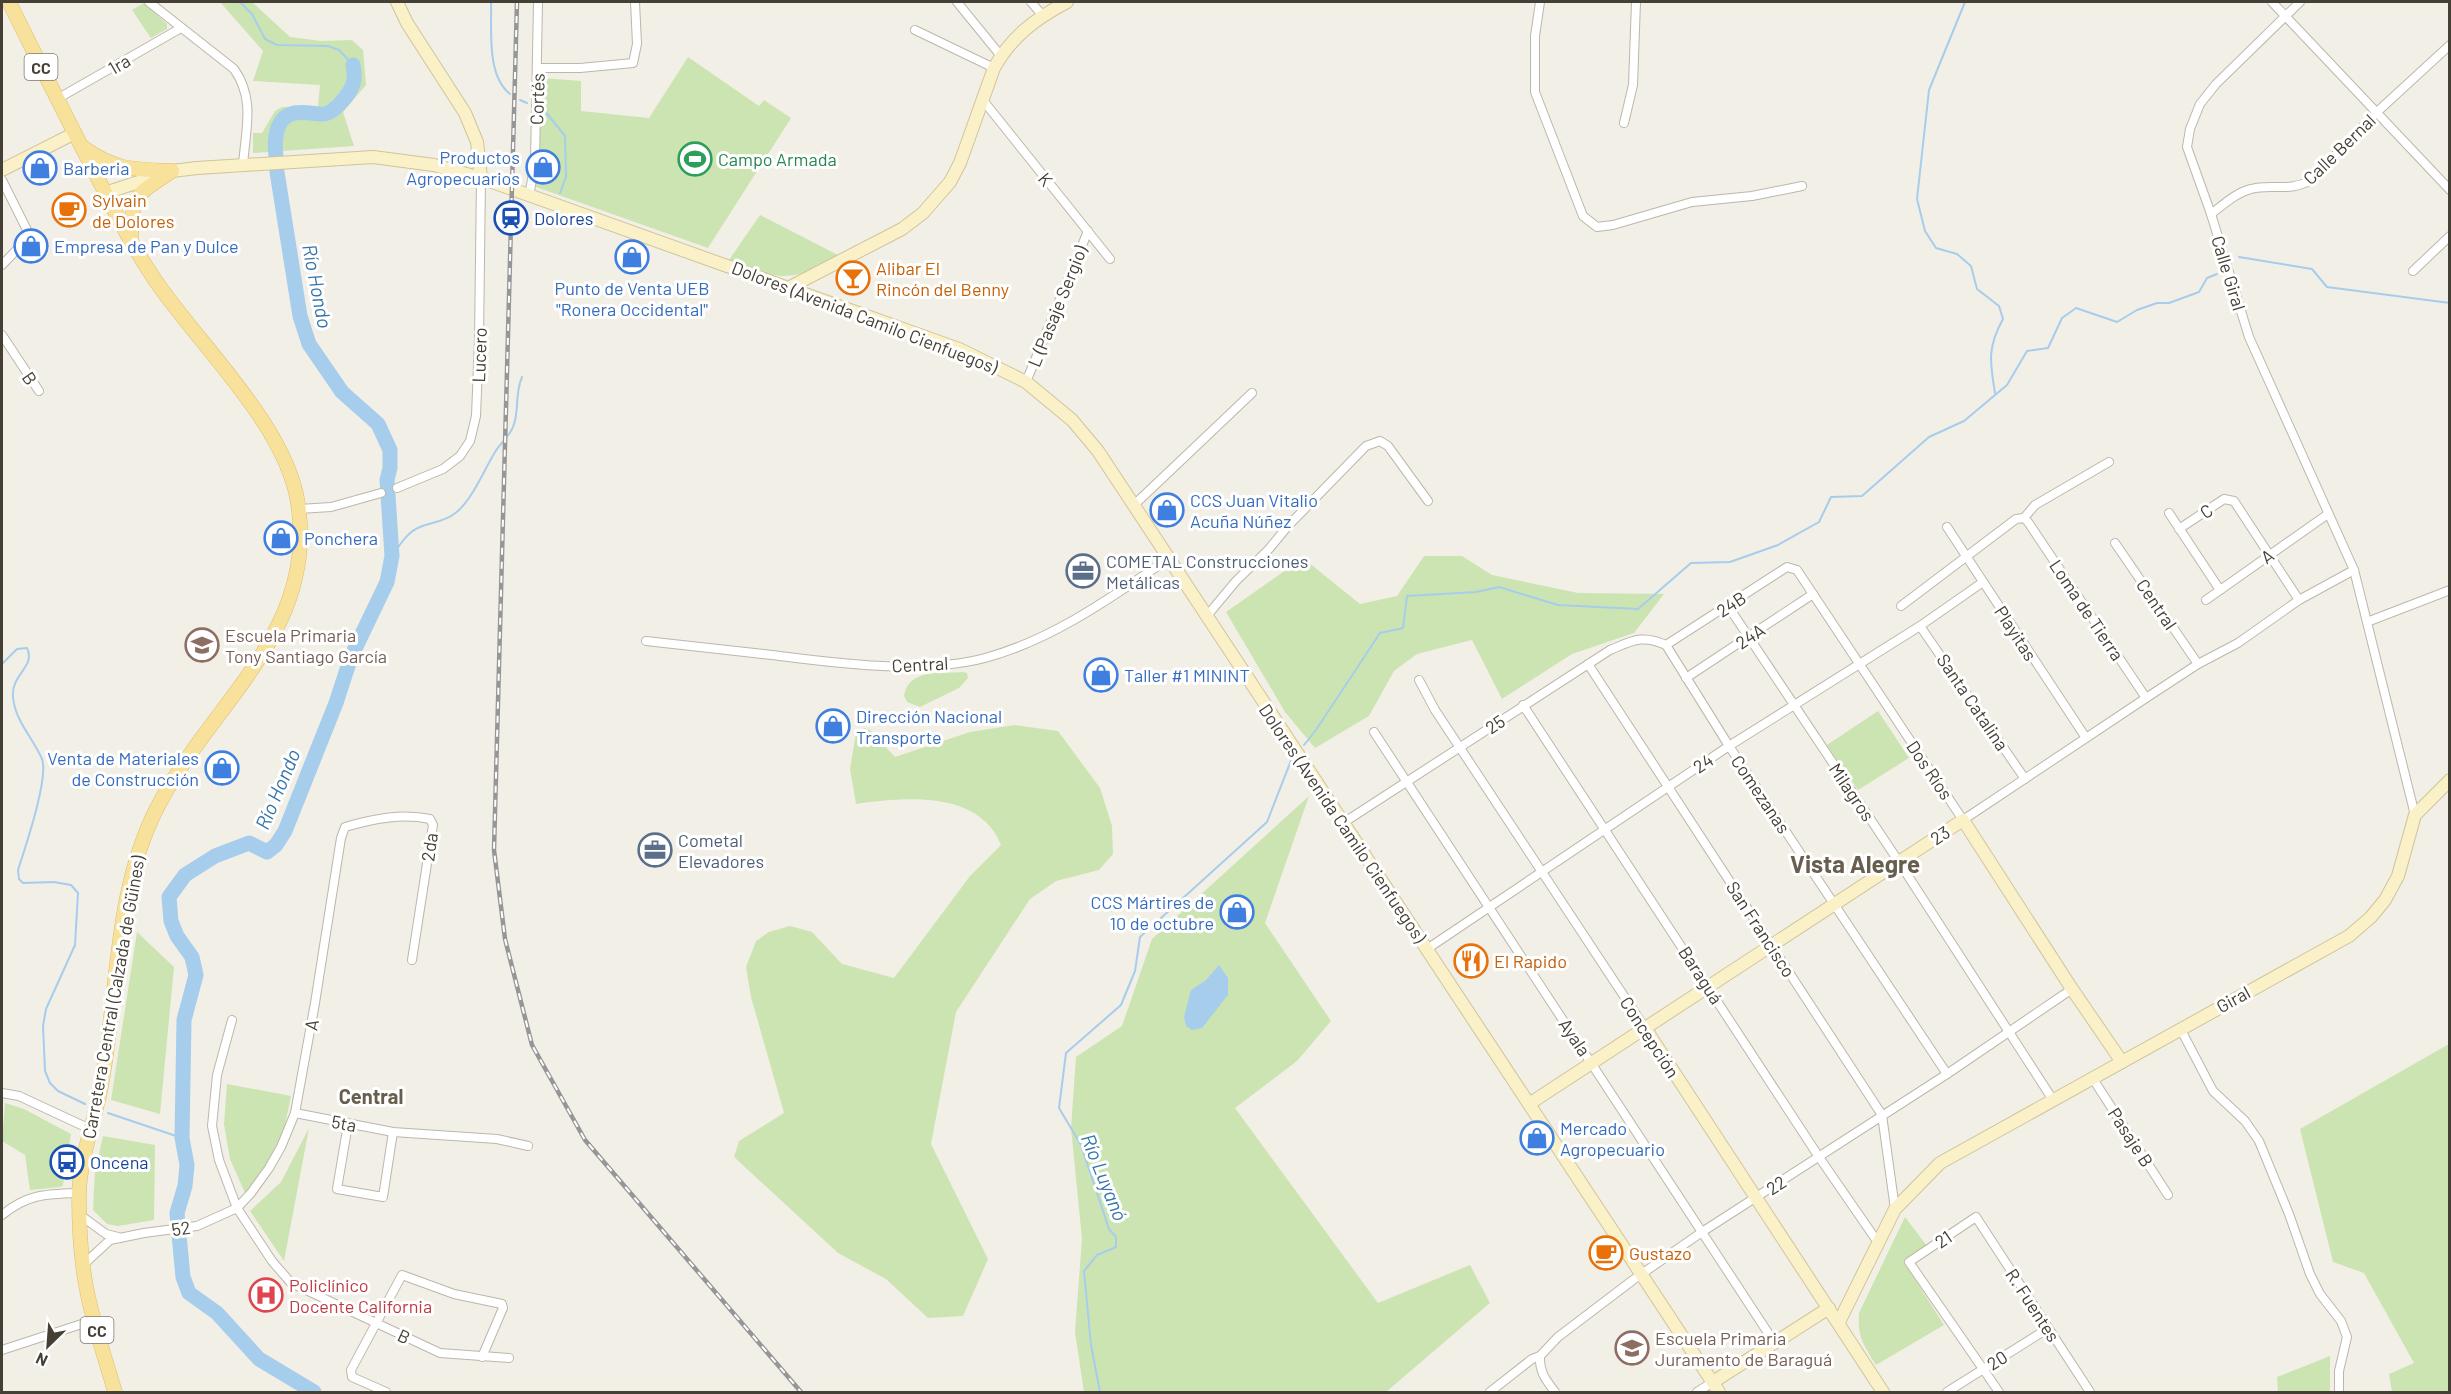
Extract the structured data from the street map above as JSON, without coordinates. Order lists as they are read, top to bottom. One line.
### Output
{"streets":{"main road":["CC","Dolores (Avenida Camilo Cienfuegos)","Dos Ríos","23","Carretera Central (Calzada de Güines)","Giral","Concepción"],"street":["1ra","Cortés","Calle Bernal","K","Calle Giral","L (Pasaje Sergio)","Lucero","B","C","A","24B","Central","Loma de Tierra","Playitas","24A","Santa Catalina","25","24","Milagros","Comezanas","2da","San Francisco","Baraguá","Ayala","5ta","Pasaje B","22","52","21","R. Fuentes","20"]},"crossings":[["1ra","Carretera Central (Calzada de Güines)"],["Cortés","Dolores (Avenida Camilo Cienfuegos)"],["Calle Bernal","Calle Giral"],["K","L (Pasaje Sergio)"],["Calle Giral","A"],["Calle Giral","23"],["Calle Giral","Giral"],["L (Pasaje Sergio)","Dolores (Avenida Camilo Cienfuegos)"],["Dolores (Avenida Camilo Cienfuegos)","Lucero"],["Dolores (Avenida Camilo Cienfuegos)","Central"],["Dolores (Avenida Camilo Cienfuegos)","25"],["Dolores (Avenida Camilo Cienfuegos)","24"],["Dolores (Avenida Camilo Cienfuegos)","23"],["Dolores (Avenida Camilo Cienfuegos)","Carretera Central (Calzada de Güines)"],["Dolores (Avenida Camilo Cienfuegos)","22"],["B","A"],["B","52"],["C","A"],["A","2da"],["A","5ta"],["A","52"],["24B","25"],["24B","Dos Ríos"],["24B","Milagros"],["24B","Comezanas"],["Central","23"],["Loma de Tierra","23"],["Playitas","24"],["Playitas","23"],["24A","Dos Ríos"],["24A","Milagros"],["24A","Comezanas"],["Santa Catalina","24"],["Santa Catalina","23"],["25","Comezanas"],["25","San Francisco"],["25","Baraguá"],["25","Ayala"],["25","Concepción"],["24","Dos Ríos"],["24","Milagros"],["24","Comezanas"],["24","San Francisco"],["24","Baraguá"],["24","Ayala"],["24","Concepción"],["Dos Ríos","23"],["Dos Ríos","Giral"],["Dos Ríos","22"],["Milagros","23"],["Milagros","Giral"],["Milagros","22"],["Comezanas","23"],["Comezanas","22"],["23","San Francisco"],["23","Baraguá"],["23","Giral"],["23","Ayala"],["23","Concepción"],["San Francisco","Giral"],["San Francisco","22"],["Baraguá","Giral"],["Baraguá","22"],["Carretera Central (Calzada de Güines)","52"],["Giral","Concepción"],["Giral","Pasaje B"],["Ayala","22"],["Concepción","22"],["21","R. Fuentes"],["21","20"],["R. Fuentes","20"]],"districts":["Vista Alegre","Central"],"water":["Río Hondo","Río Luyanó"],"places":{"sports":["Campo Armada"],"shop":["Productos Agropecuarios","Barberia","Empresa de Pan y Dulce","Punto de Venta UEB \"Ronera Occidental\"","CCS Juan Vitalio Acuña Núñez","Ponchera","Taller #1 MININT","Dirección Nacional Transporte","Venta de Materiales de Construcción","CCS Mártires de 10 de octubre","Mercado Agropecuario"],"cafe":["Sylvain de Dolores","Gustazo"],"station":["Dolores"],"bar":["Alibar El Rincón del Benny"],"office":["COMETAL Construcciones Metálicas","Cometal Elevadores"],"school or university":["Escuela Primaria Tony Santiago García","Escuela Primaria Juramento de Baraguá"],"restaurant":["El Rapido"],"bus stop":["Oncena"],"hospital":["Policlínico Docente California"]},"north":"bottom left"}
